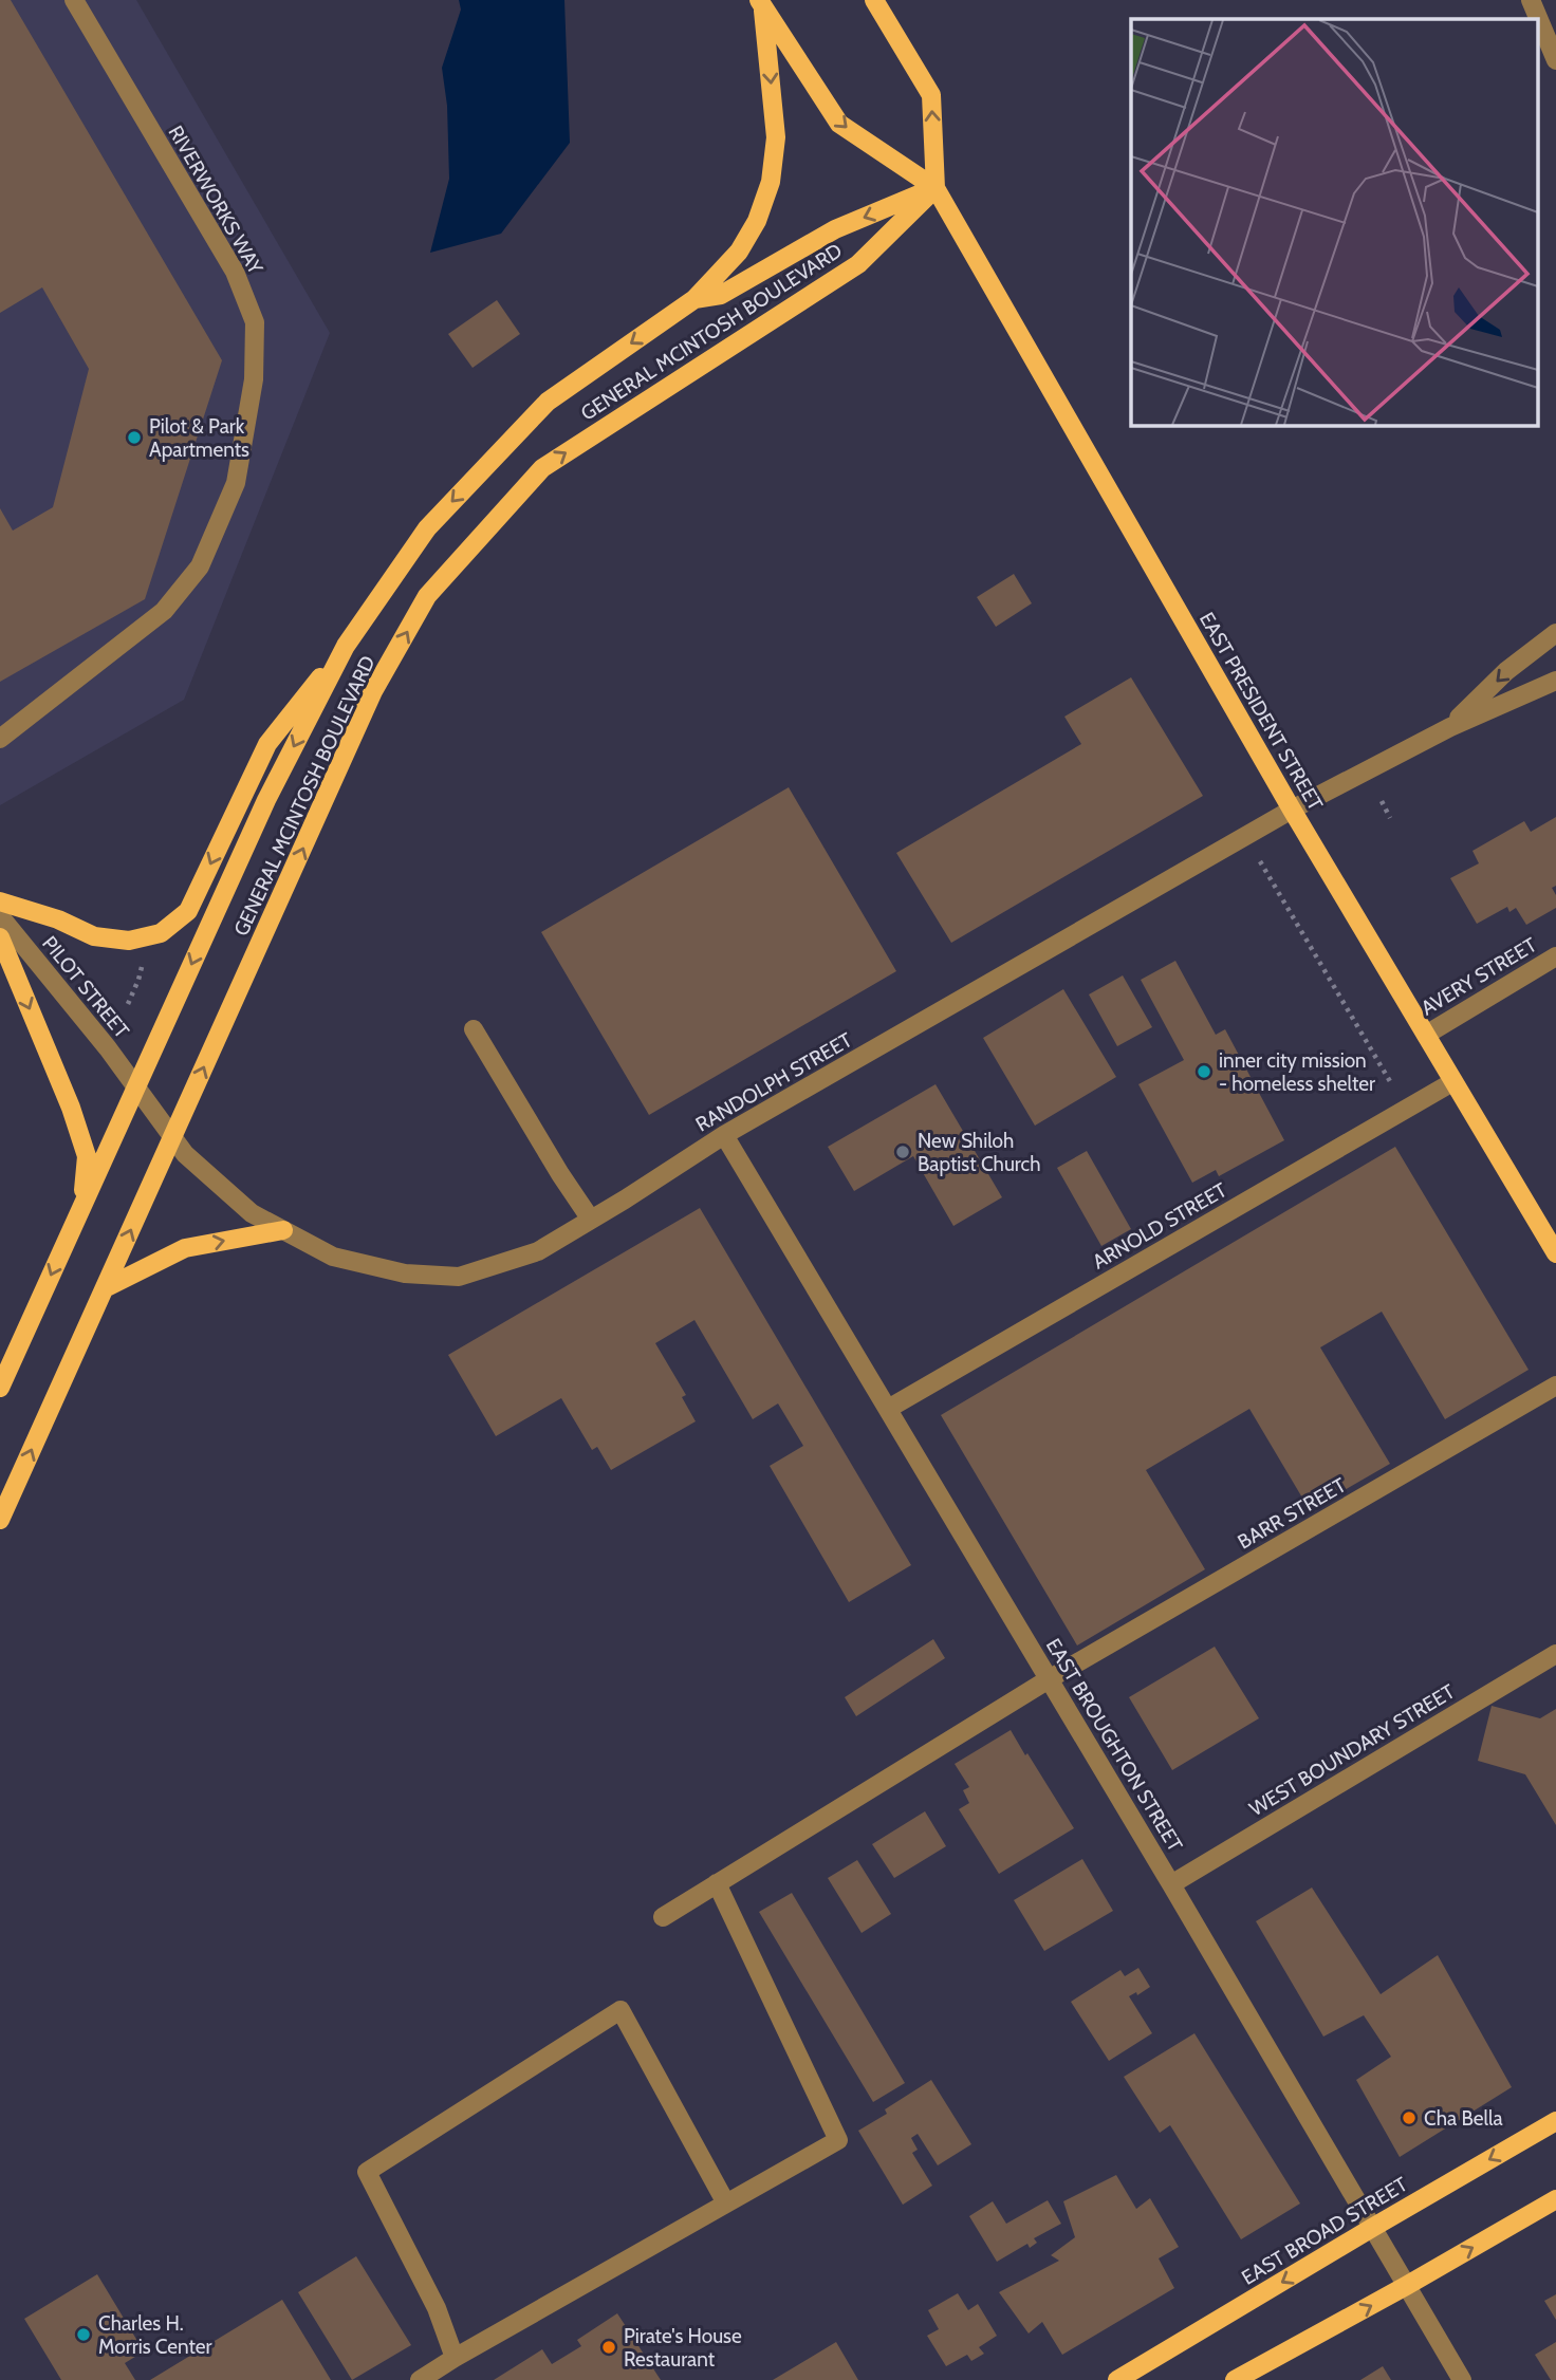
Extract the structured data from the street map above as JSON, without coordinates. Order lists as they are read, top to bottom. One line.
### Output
{"streets":{"main road":["GENERAL MCINTOSH BOULEVARD","EAST PRESIDENT STREET","EAST BROAD STREET"],"street":["RIVERWORKS WAY","AVERY STREET","PILOT STREET","RANDOLPH STREET","ARNOLD STREET","BARR STREET","EAST BROUGHTON STREET","WEST BOUNDARY STREET"]},"crossings":[["GENERAL MCINTOSH BOULEVARD","EAST PRESIDENT STREET"],["GENERAL MCINTOSH BOULEVARD","PILOT STREET"],["GENERAL MCINTOSH BOULEVARD","RANDOLPH STREET"],["EAST PRESIDENT STREET","AVERY STREET"],["EAST PRESIDENT STREET","RANDOLPH STREET"],["EAST PRESIDENT STREET","ARNOLD STREET"],["PILOT STREET","RANDOLPH STREET"],["RANDOLPH STREET","EAST BROUGHTON STREET"],["ARNOLD STREET","EAST BROUGHTON STREET"],["BARR STREET","EAST BROUGHTON STREET"],["EAST BROUGHTON STREET","WEST BOUNDARY STREET"],["EAST BROUGHTON STREET","EAST BROAD STREET"]],"places":["Pilot & Park Apartments","inner city mission - homeless shelter","New Shiloh Baptist Church","Cha Bella","Charles H. Morris Center","Pirate's House Restaurant"]}
